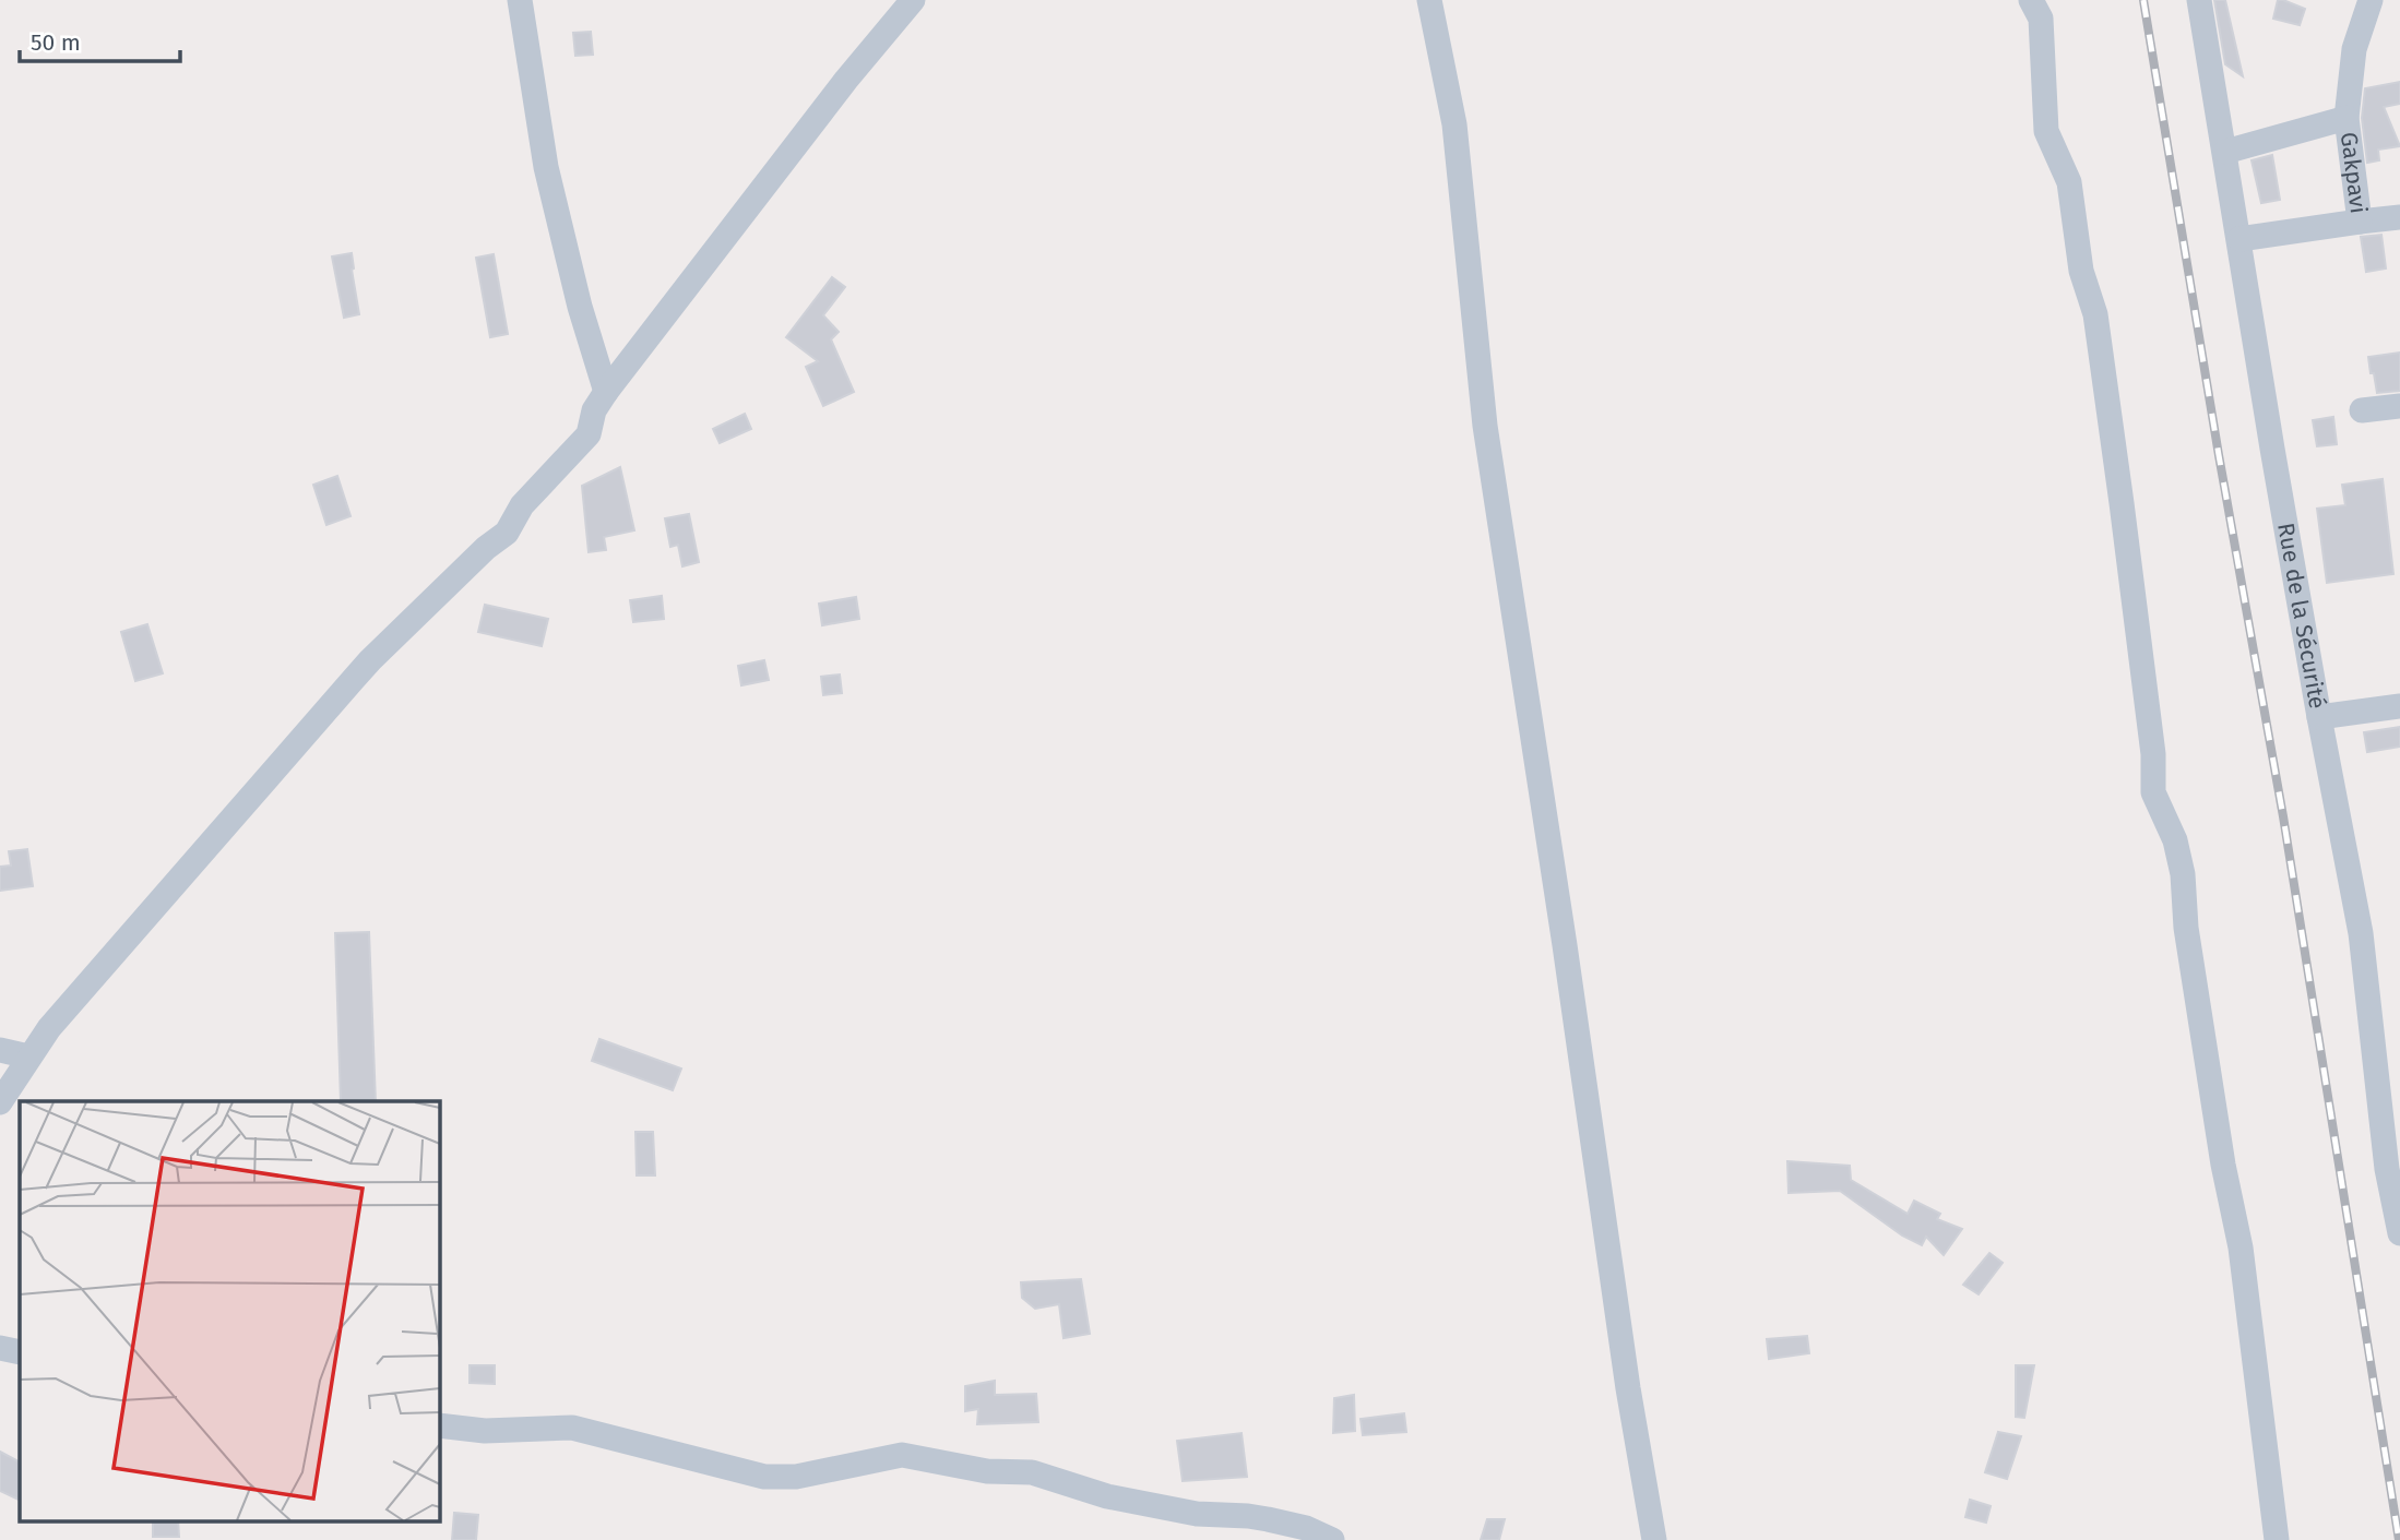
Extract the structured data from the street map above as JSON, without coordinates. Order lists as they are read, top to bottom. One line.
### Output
{"streets":{"street":["Gakpavi","Rue de la Sécurité"]},"crossings":[["Gakpavi","Rue de la Sécurité"]],"scale_bar":"50 m"}
